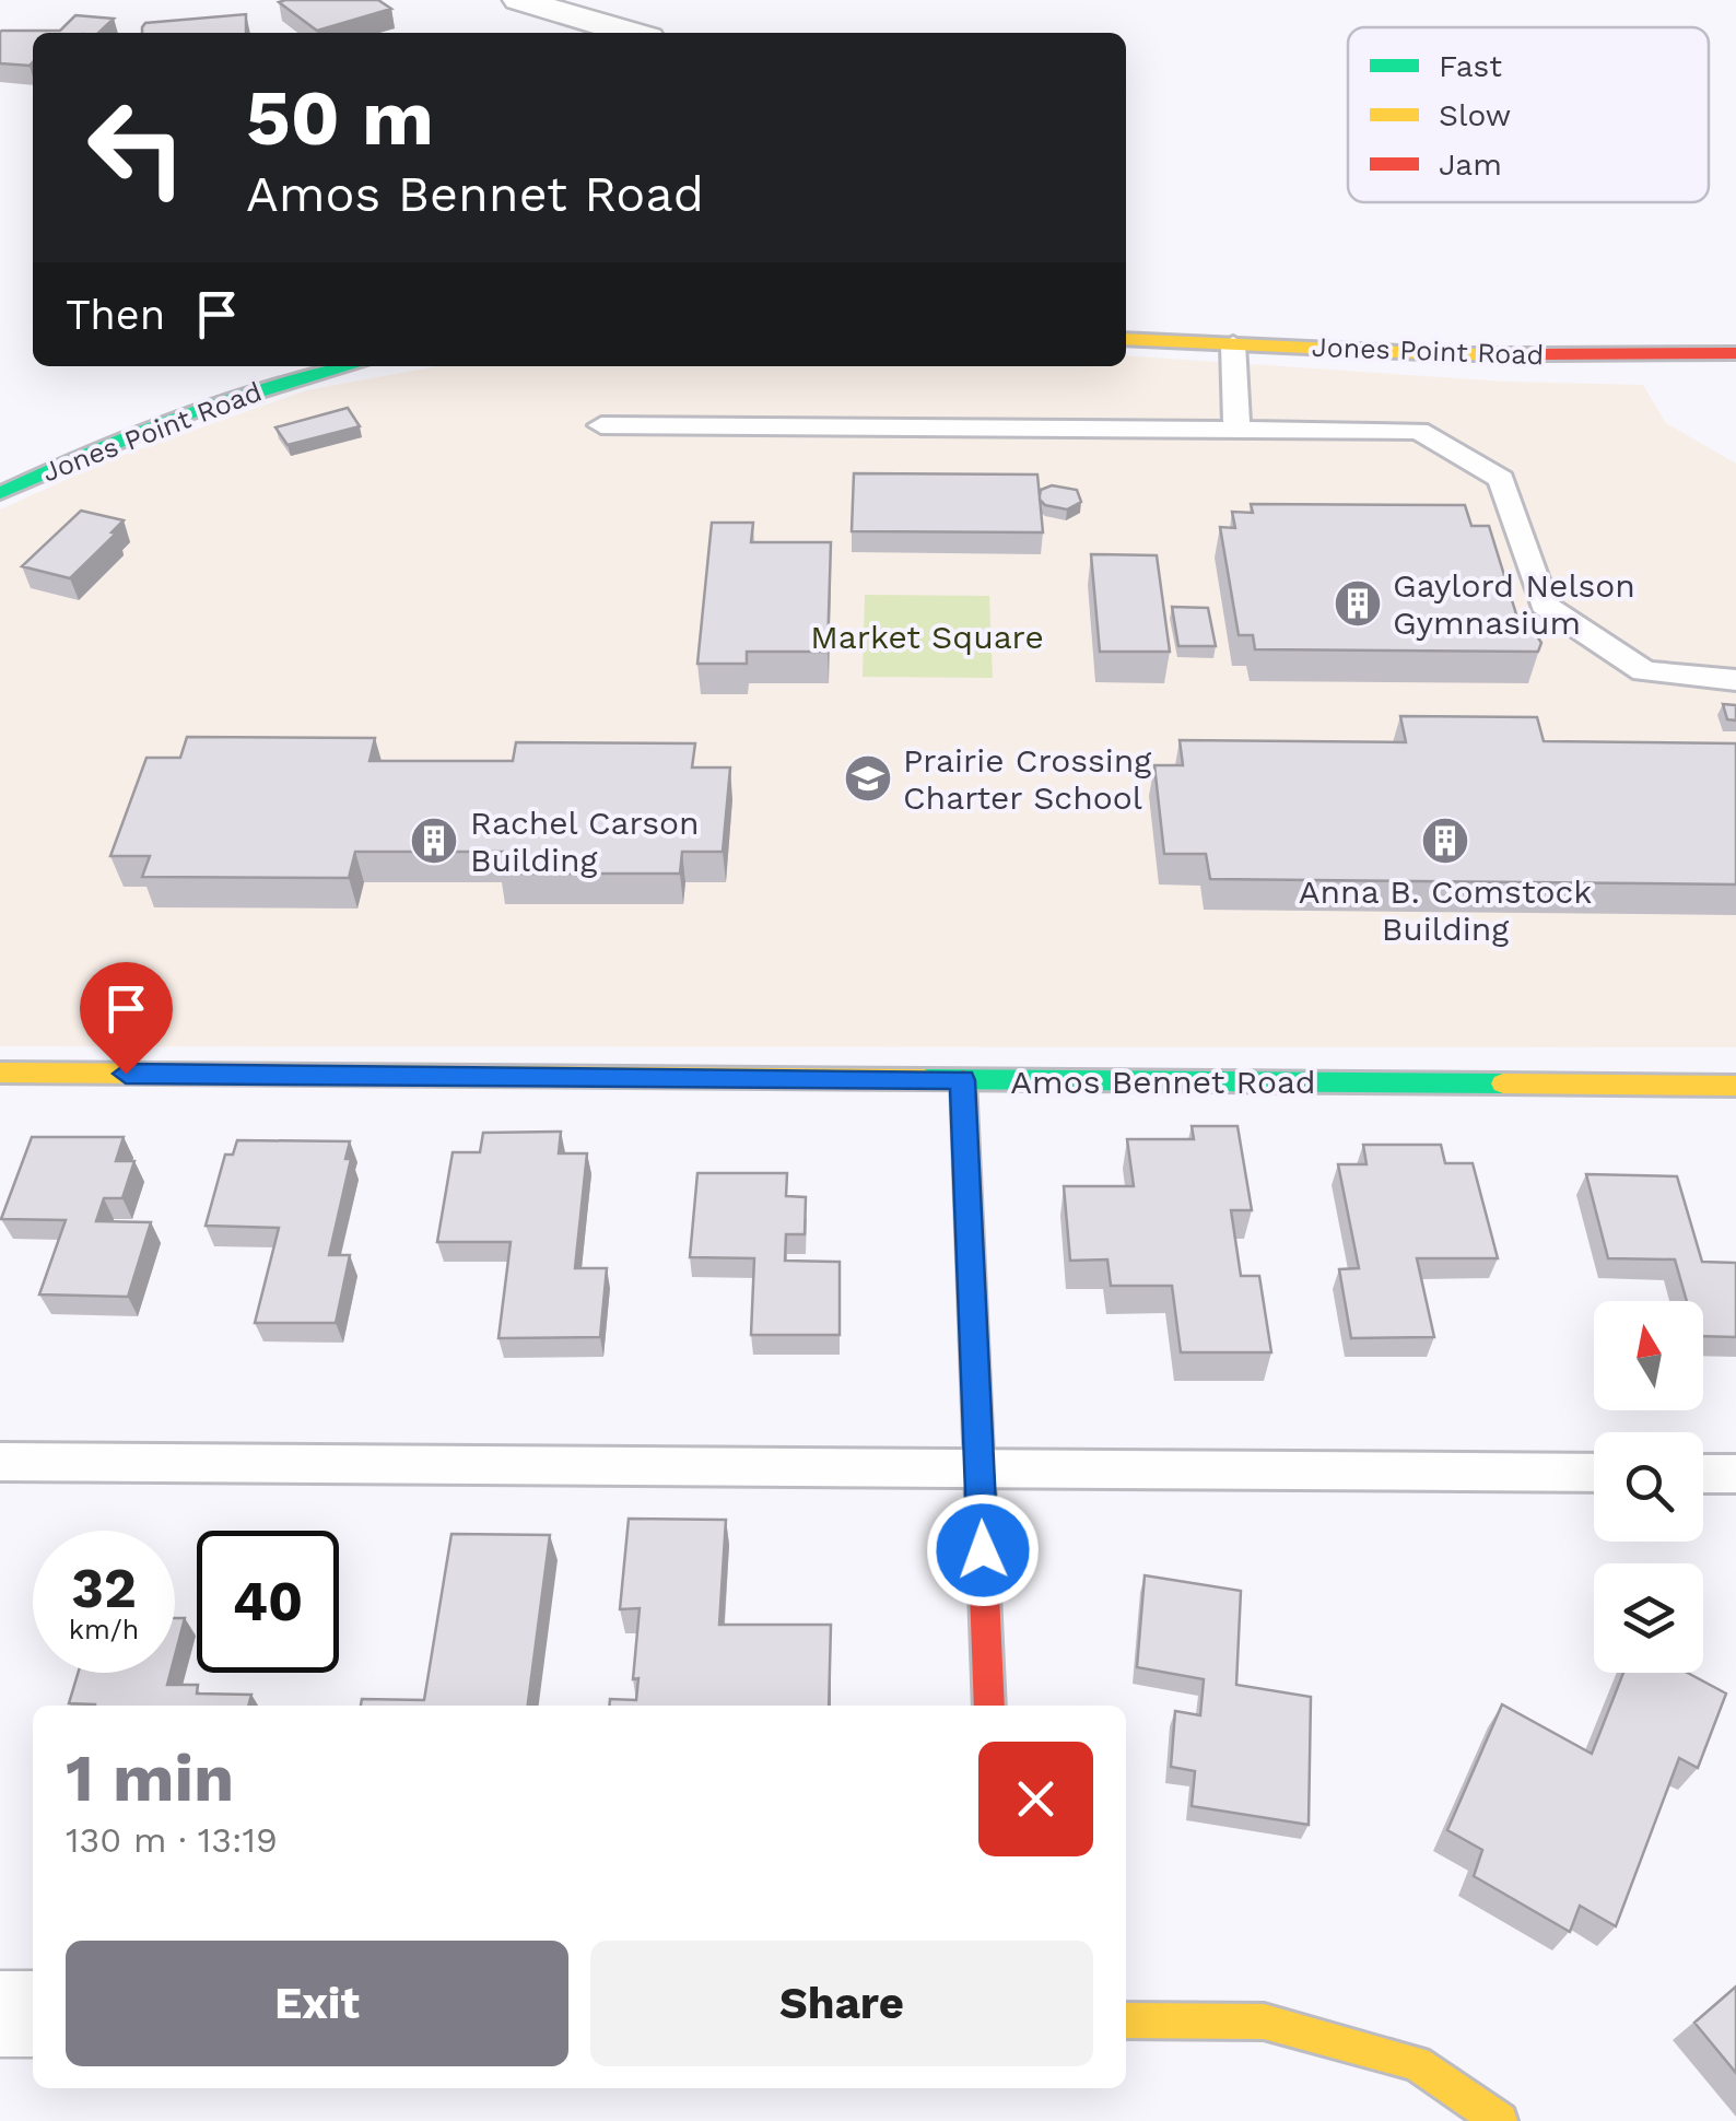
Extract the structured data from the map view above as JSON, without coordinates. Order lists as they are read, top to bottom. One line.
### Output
{"streets":{"street":["Jones Point Road","Amos Bennet Road"]},"parks":["Market Square"],"places":{"building":["Gaylord Nelson Gymnasium","Rachel Carson Building","Anna B. Comstock Building"],"school or university":["Prairie Crossing Charter School"]},"legend":["Fast","Slow","Jam"],"north":"top","page":{"turn":["50 m","Amos Bennet Road"],"then":"Then","speed":"32 km/h","limit":"40","heading":["1 min","130 m · 13:19"],"buttons":["Exit","Share"]}}
